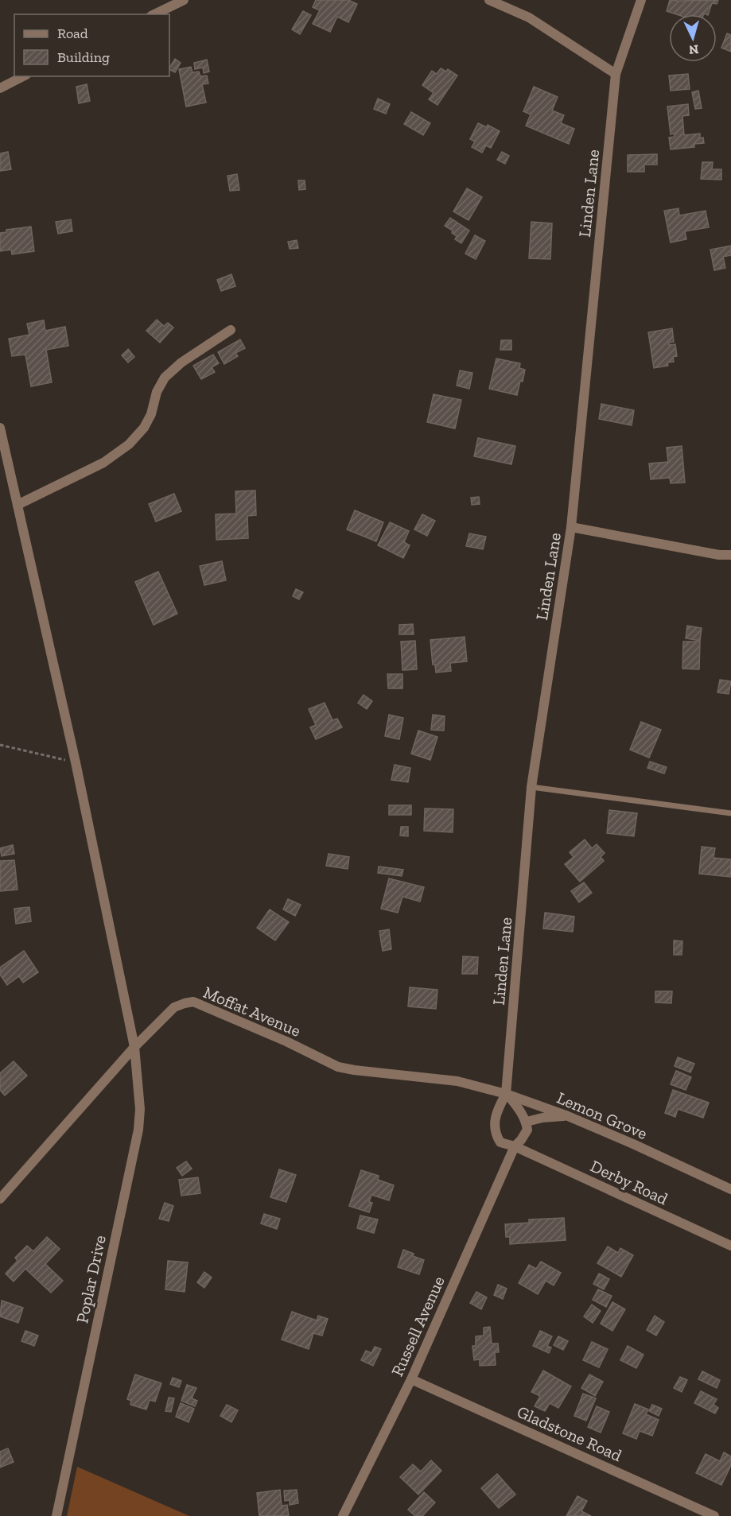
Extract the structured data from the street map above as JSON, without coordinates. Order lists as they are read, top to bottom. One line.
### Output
{"streets":{"street":["Linden Lane","Moffat Avenue","Lemon Grove","Derby Road","Poplar Drive","Russell Avenue","Gladstone Road"]},"crossings":[["Linden Lane","Lemon Grove"],["Linden Lane","Derby Road"],["Linden Lane","Russell Avenue"],["Moffat Avenue","Lemon Grove"],["Moffat Avenue","Poplar Drive"],["Derby Road","Russell Avenue"],["Russell Avenue","Gladstone Road"]],"legend":["Road","Building"],"north":"bottom"}
